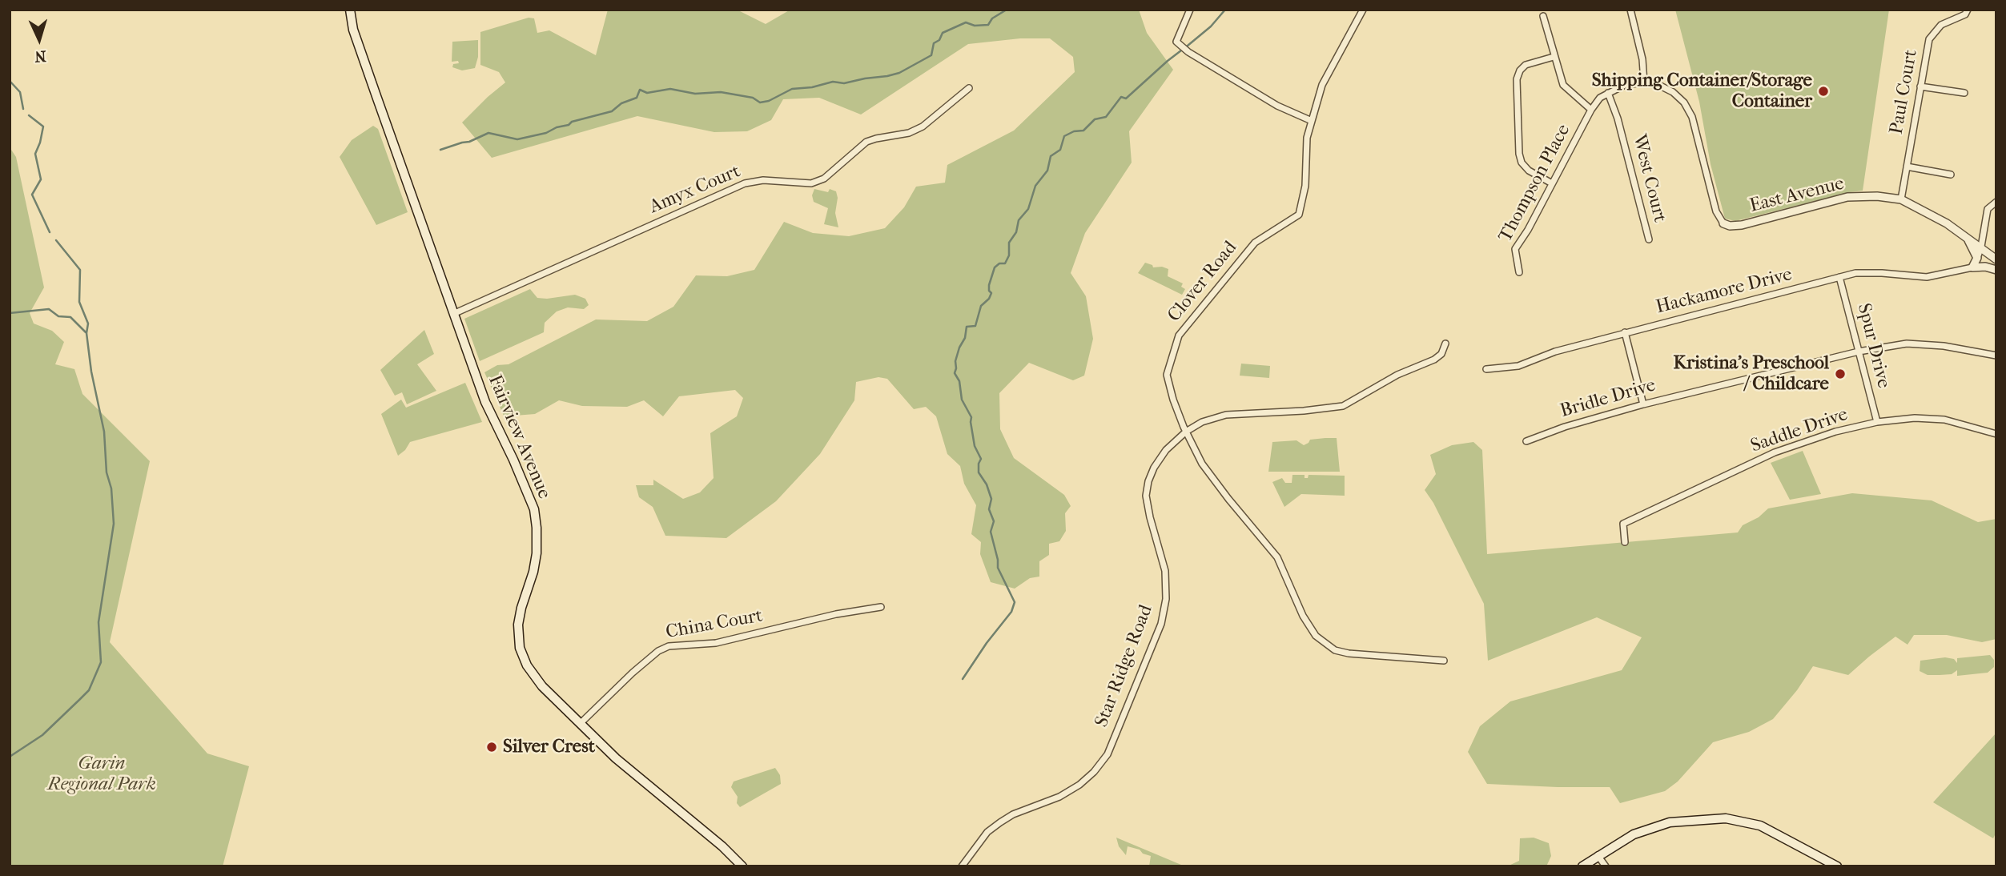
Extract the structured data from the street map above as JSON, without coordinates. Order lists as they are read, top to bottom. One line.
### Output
{"streets":{"main road":["Fairview Avenue"],"street":["Paul Court","West Court","Thompson Place","Amyx Court","East Avenue","Clover Road","Hackamore Drive","Spur Drive","Bridle Drive","Saddle Drive","China Court","Star Ridge Road"]},"crossings":[["Paul Court","East Avenue"],["West Court","Thompson Place"],["Amyx Court","Fairview Avenue"],["Clover Road","Star Ridge Road"],["Hackamore Drive","Spur Drive"],["Spur Drive","Bridle Drive"],["Spur Drive","Saddle Drive"],["Fairview Avenue","China Court"]],"parks":["Garin Regional Park"],"places":["Shipping Container/Storage Container","Kristina's Preschool / Childcare","Silver Crest"],"north":"bottom"}
